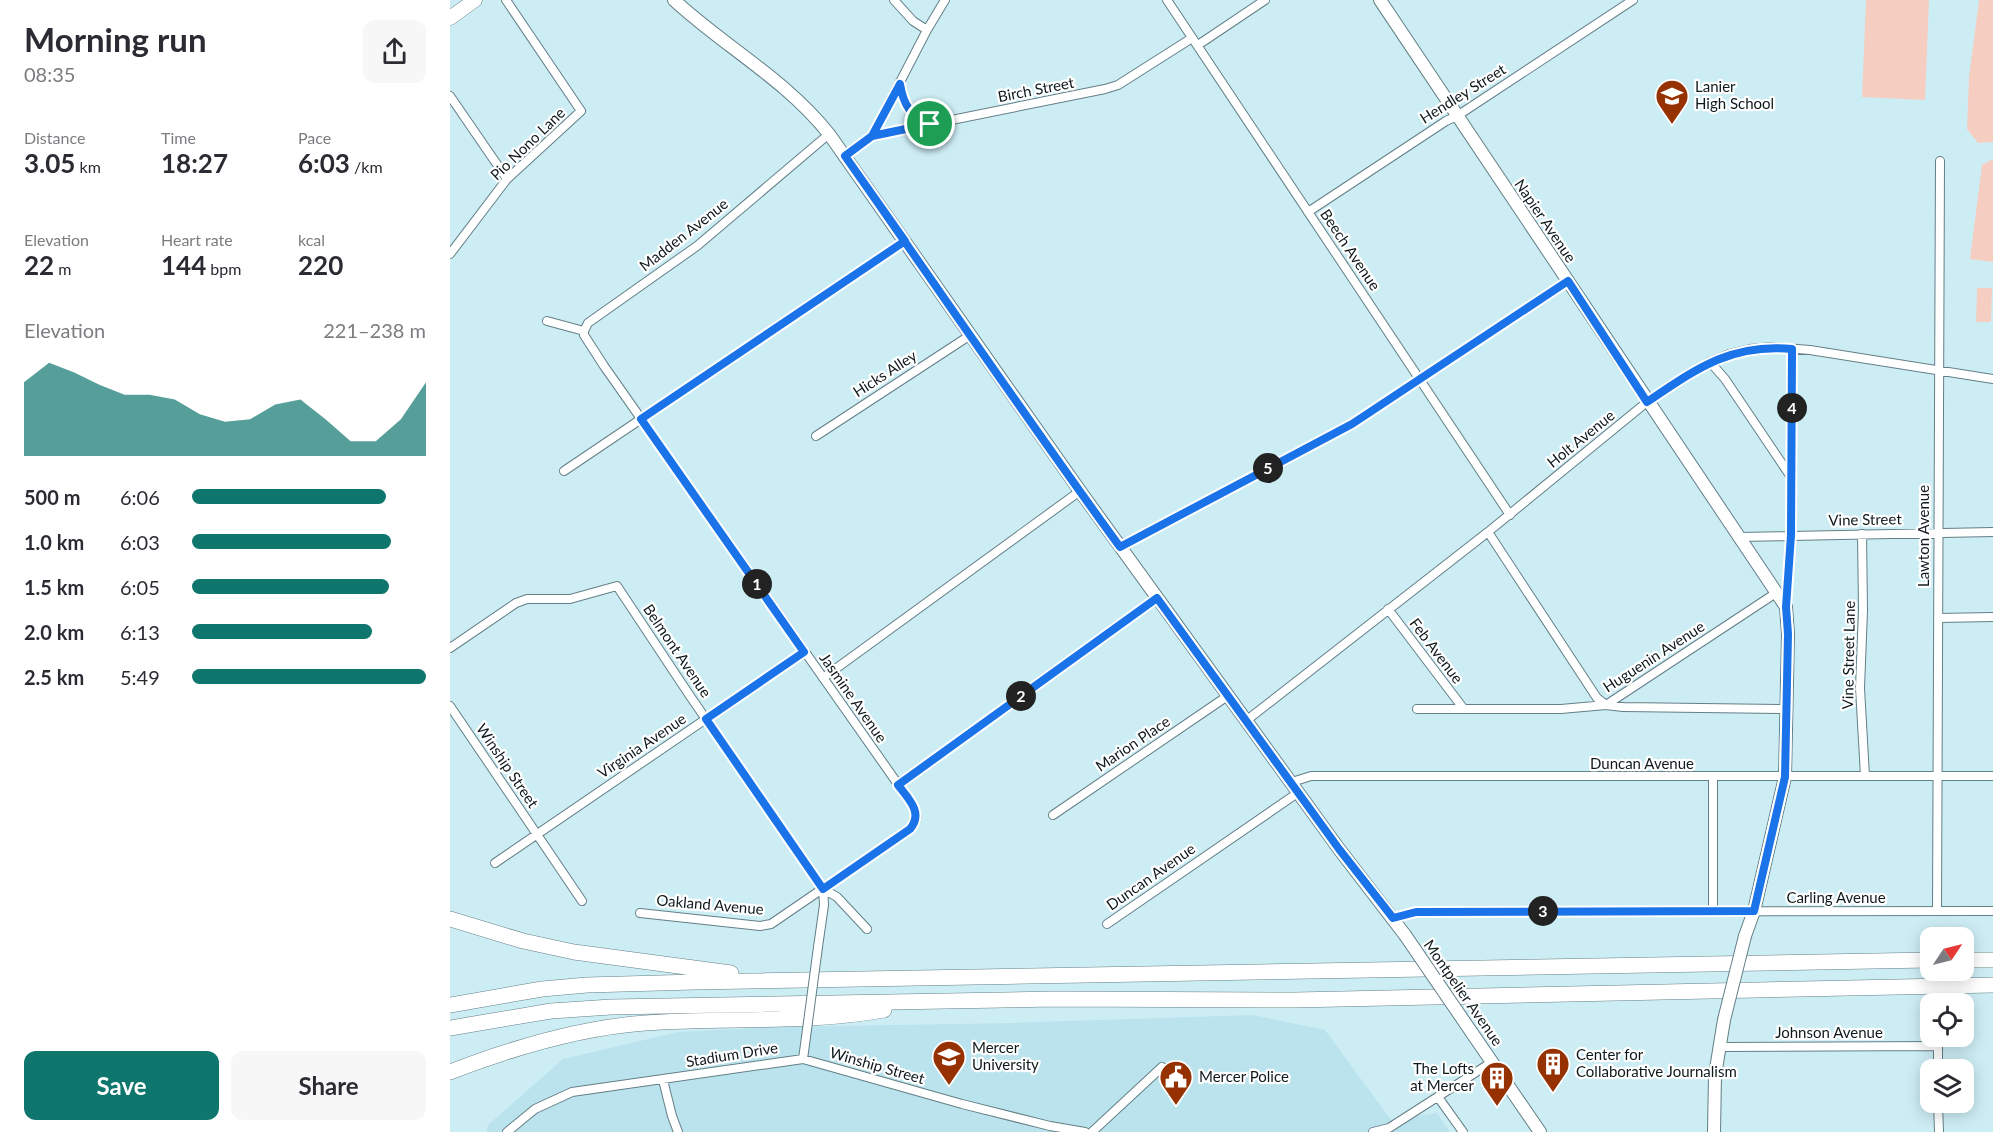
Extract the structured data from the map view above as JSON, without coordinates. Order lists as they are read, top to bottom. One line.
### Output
{"streets":{"street":["Birch Street","Hendley Street","Pio Nono Lane","Napier Avenue","Madden Avenue","Beech Avenue","Hicks Alley","Holt Avenue","Vine Street","Lawton Avenue","Belmont Avenue","Feb Avenue","Vine Street Lane","Huguenin Avenue","Jasmine Avenue","Marion Place","Virginia Avenue","Duncan Avenue","Winship Street","Carling Avenue","Oakland Avenue","Montpelier Avenue","Johnson Avenue","Stadium Drive"]},"crossings":[["Birch Street","Beech Avenue"],["Hendley Street","Napier Avenue"],["Hendley Street","Beech Avenue"],["Napier Avenue","Holt Avenue"],["Napier Avenue","Vine Street"],["Napier Avenue","Huguenin Avenue"],["Madden Avenue","Jasmine Avenue"],["Madden Avenue","Montpelier Avenue"],["Beech Avenue","Holt Avenue"],["Hicks Alley","Montpelier Avenue"],["Holt Avenue","Lawton Avenue"],["Holt Avenue","Feb Avenue"],["Holt Avenue","Montpelier Avenue"],["Vine Street","Lawton Avenue"],["Vine Street","Vine Street Lane"],["Lawton Avenue","Duncan Avenue"],["Lawton Avenue","Carling Avenue"],["Belmont Avenue","Virginia Avenue"],["Belmont Avenue","Oakland Avenue"],["Feb Avenue","Huguenin Avenue"],["Vine Street Lane","Duncan Avenue"],["Jasmine Avenue","Virginia Avenue"],["Jasmine Avenue","Oakland Avenue"],["Marion Place","Montpelier Avenue"],["Virginia Avenue","Winship Street"],["Duncan Avenue","Montpelier Avenue"],["Winship Street","Stadium Drive"],["Carling Avenue","Montpelier Avenue"]],"places":{"school or university":["Lanier High School","Mercer University"],"building":["Center for Collaborative Journalism","The Lofts at Mercer"],"public building":["Mercer Police"]},"north":"top right","page":{"heading":["Morning run","08:35"],"stats":[["Distance","3.05 km"],["Time","18:27"],["Pace","6:03 /km"],["Elevation","22 m"],["Heart rate","144 bpm"],["kcal","220"]],"chart":["Elevation","221–238 m"],"pins":["4","5","1","2","3"],"list":[{"name":"500 m","note":"6:06"},{"name":"1.0 km","note":"6:03"},{"name":"1.5 km","note":"6:05"},{"name":"2.0 km","note":"6:13"},{"name":"2.5 km","note":"5:49"}],"buttons":["Save","Share"]}}
